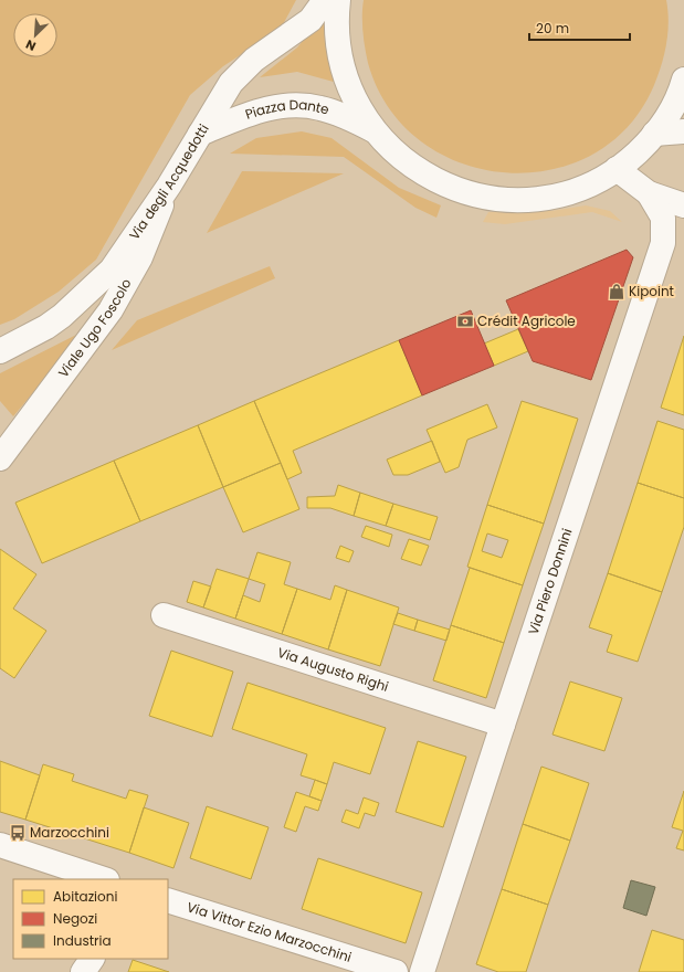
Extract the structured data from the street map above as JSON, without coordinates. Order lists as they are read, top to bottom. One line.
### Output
{"streets":{"street":["Piazza Dante","Via degli Acquedotti","Viale Ugo Foscolo","Via Piero Donnini","Via Augusto Righi","Via Vittor Ezio Marzocchini"]},"crossings":[["Piazza Dante","Via degli Acquedotti"],["Via degli Acquedotti","Viale Ugo Foscolo"],["Via Piero Donnini","Via Augusto Righi"]],"places":{"shop":["Kipoint"],"bank":["Crédit Agricole"],"bus stop":["Marzocchini"]},"legend":["Abitazioni","Negozi","Industria"],"scale_bar":"20 m","north":"bottom left"}
